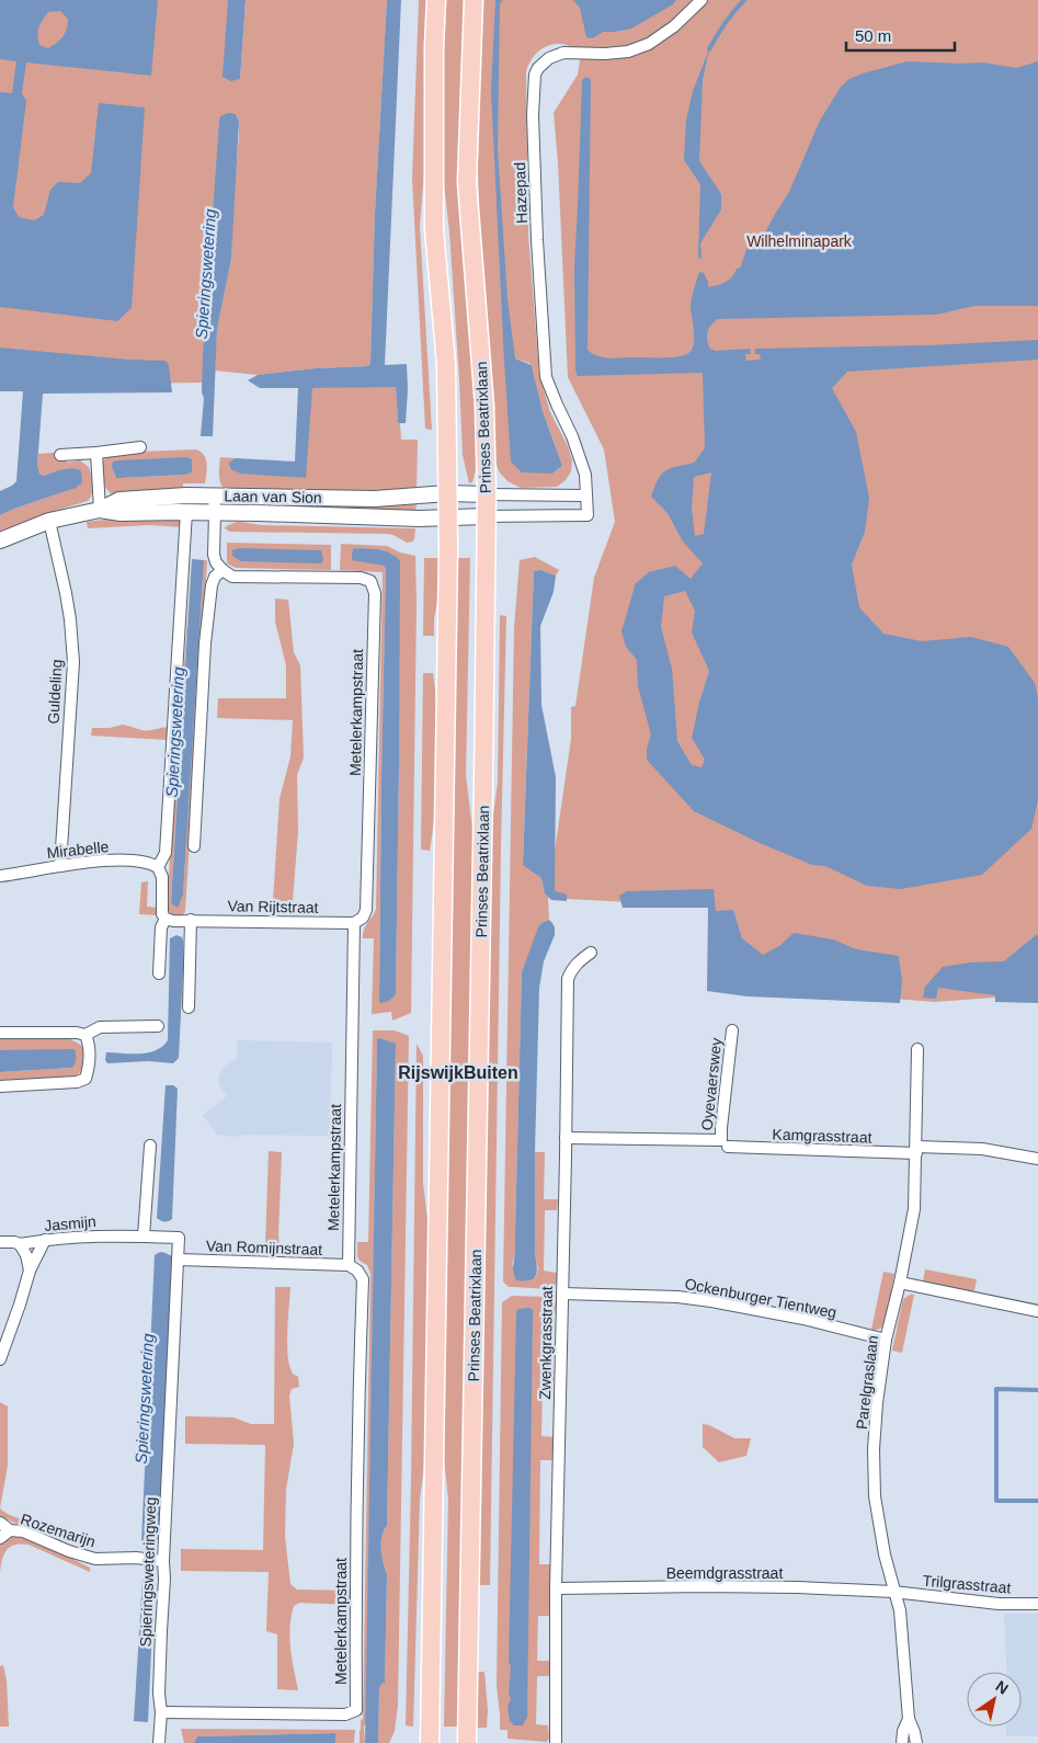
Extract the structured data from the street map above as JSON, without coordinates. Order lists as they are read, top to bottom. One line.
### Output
{"streets":{"main road":["Prinses Beatrixlaan"],"street":["Hazepad","Laan van Sion","Guldeling","Metelerkampstraat","Mirabelle","Van Rijtstraat","Oyevaerswey","Kamgrasstraat","Jasmijn","Van Romijnstraat","Ockenburger Tientweg","Zwenkgrasstraat","Parelgraslaan","Rozemarijn","Spieringsweteringweg","Beemdgrasstraat","Trilgrasstraat"]},"crossings":[["Hazepad","Prinses Beatrixlaan"],["Hazepad","Laan van Sion"],["Prinses Beatrixlaan","Laan van Sion"],["Laan van Sion","Guldeling"],["Guldeling","Mirabelle"],["Metelerkampstraat","Van Rijtstraat"],["Metelerkampstraat","Van Romijnstraat"],["Metelerkampstraat","Spieringsweteringweg"],["Oyevaerswey","Kamgrasstraat"],["Kamgrasstraat","Zwenkgrasstraat"],["Kamgrasstraat","Parelgraslaan"],["Jasmijn","Spieringsweteringweg"],["Van Romijnstraat","Spieringsweteringweg"],["Ockenburger Tientweg","Zwenkgrasstraat"],["Ockenburger Tientweg","Parelgraslaan"],["Zwenkgrasstraat","Beemdgrasstraat"],["Parelgraslaan","Beemdgrasstraat"],["Parelgraslaan","Trilgrasstraat"],["Rozemarijn","Spieringsweteringweg"],["Beemdgrasstraat","Trilgrasstraat"]],"districts":["RijswijkBuiten"],"water":["Spieringswetering"],"parks":["Wilhelminapark"],"scale_bar":"50 m","north":"top right"}
